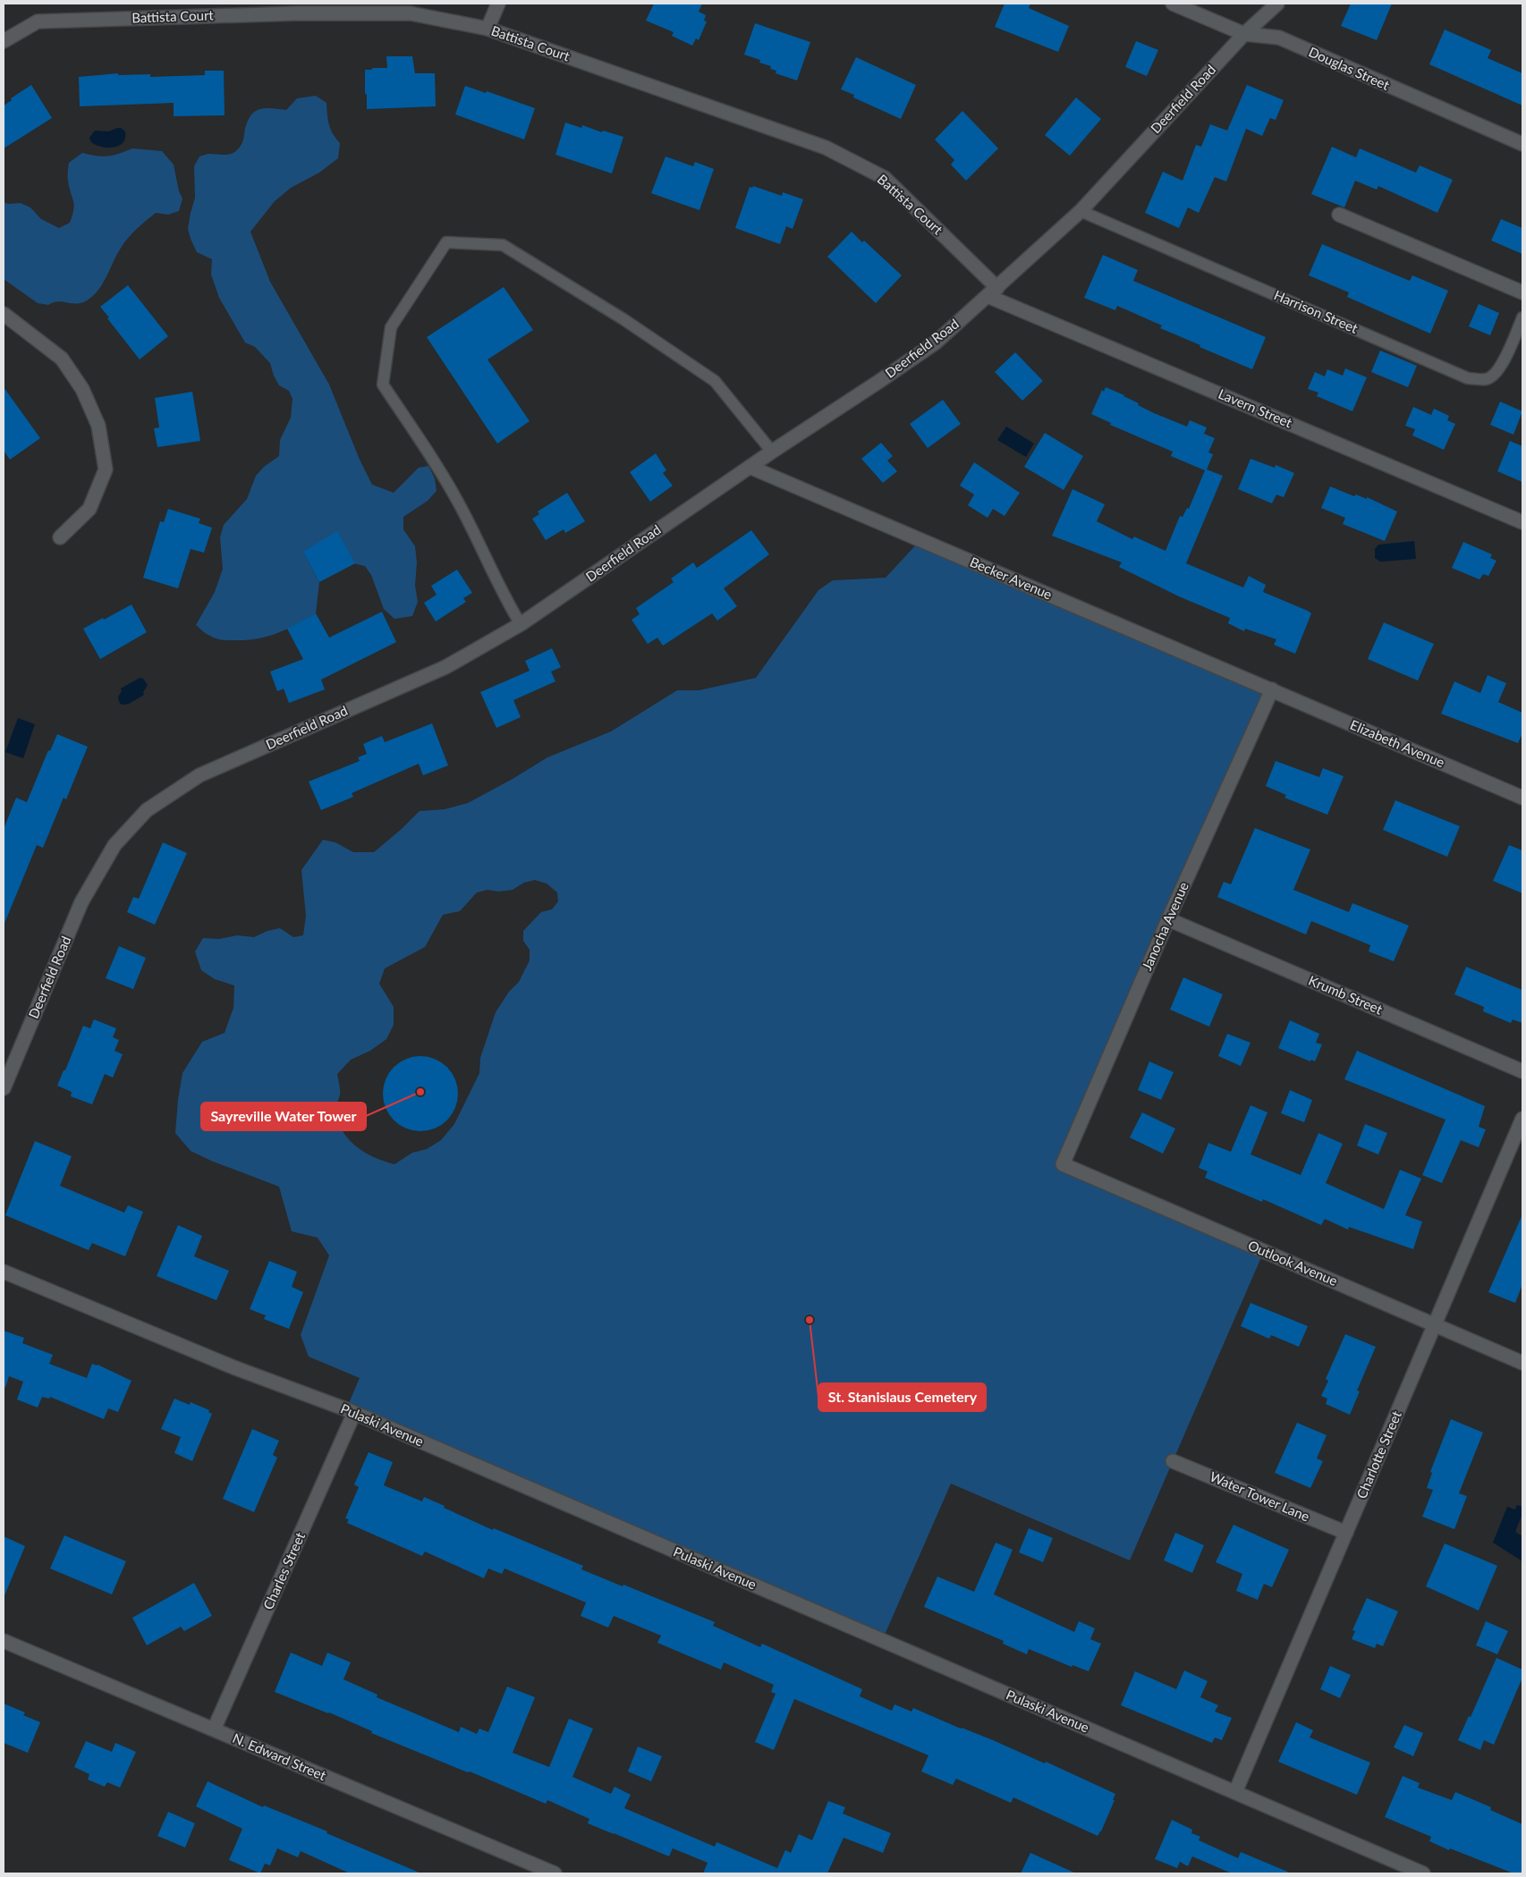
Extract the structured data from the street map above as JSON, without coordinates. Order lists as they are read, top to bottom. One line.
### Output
{"streets":{"street":["Battista Court","Douglas Street","Deerfield Road","Lavern Street","Becker Avenue","Elizabeth Avenue","Janocha Avenue","Krumb Street","Outlook Avenue","Pulaski Avenue","Charlotte Street","Water Tower Lane","Charles Street","N. Edward Street"],"lane":["Harrison Street"]},"crossings":[["Battista Court","Deerfield Road"],["Battista Court","Lavern Street"],["Douglas Street","Deerfield Road"],["Deerfield Road","Harrison Street"],["Deerfield Road","Lavern Street"],["Deerfield Road","Becker Avenue"],["Becker Avenue","Elizabeth Avenue"],["Becker Avenue","Janocha Avenue"],["Elizabeth Avenue","Janocha Avenue"],["Janocha Avenue","Krumb Street"],["Janocha Avenue","Outlook Avenue"],["Outlook Avenue","Charlotte Street"],["Pulaski Avenue","Charlotte Street"],["Pulaski Avenue","Charles Street"],["Charlotte Street","Water Tower Lane"],["Charles Street","N. Edward Street"]],"places":["Sayreville Water Tower","St. Stanislaus Cemetery"]}
